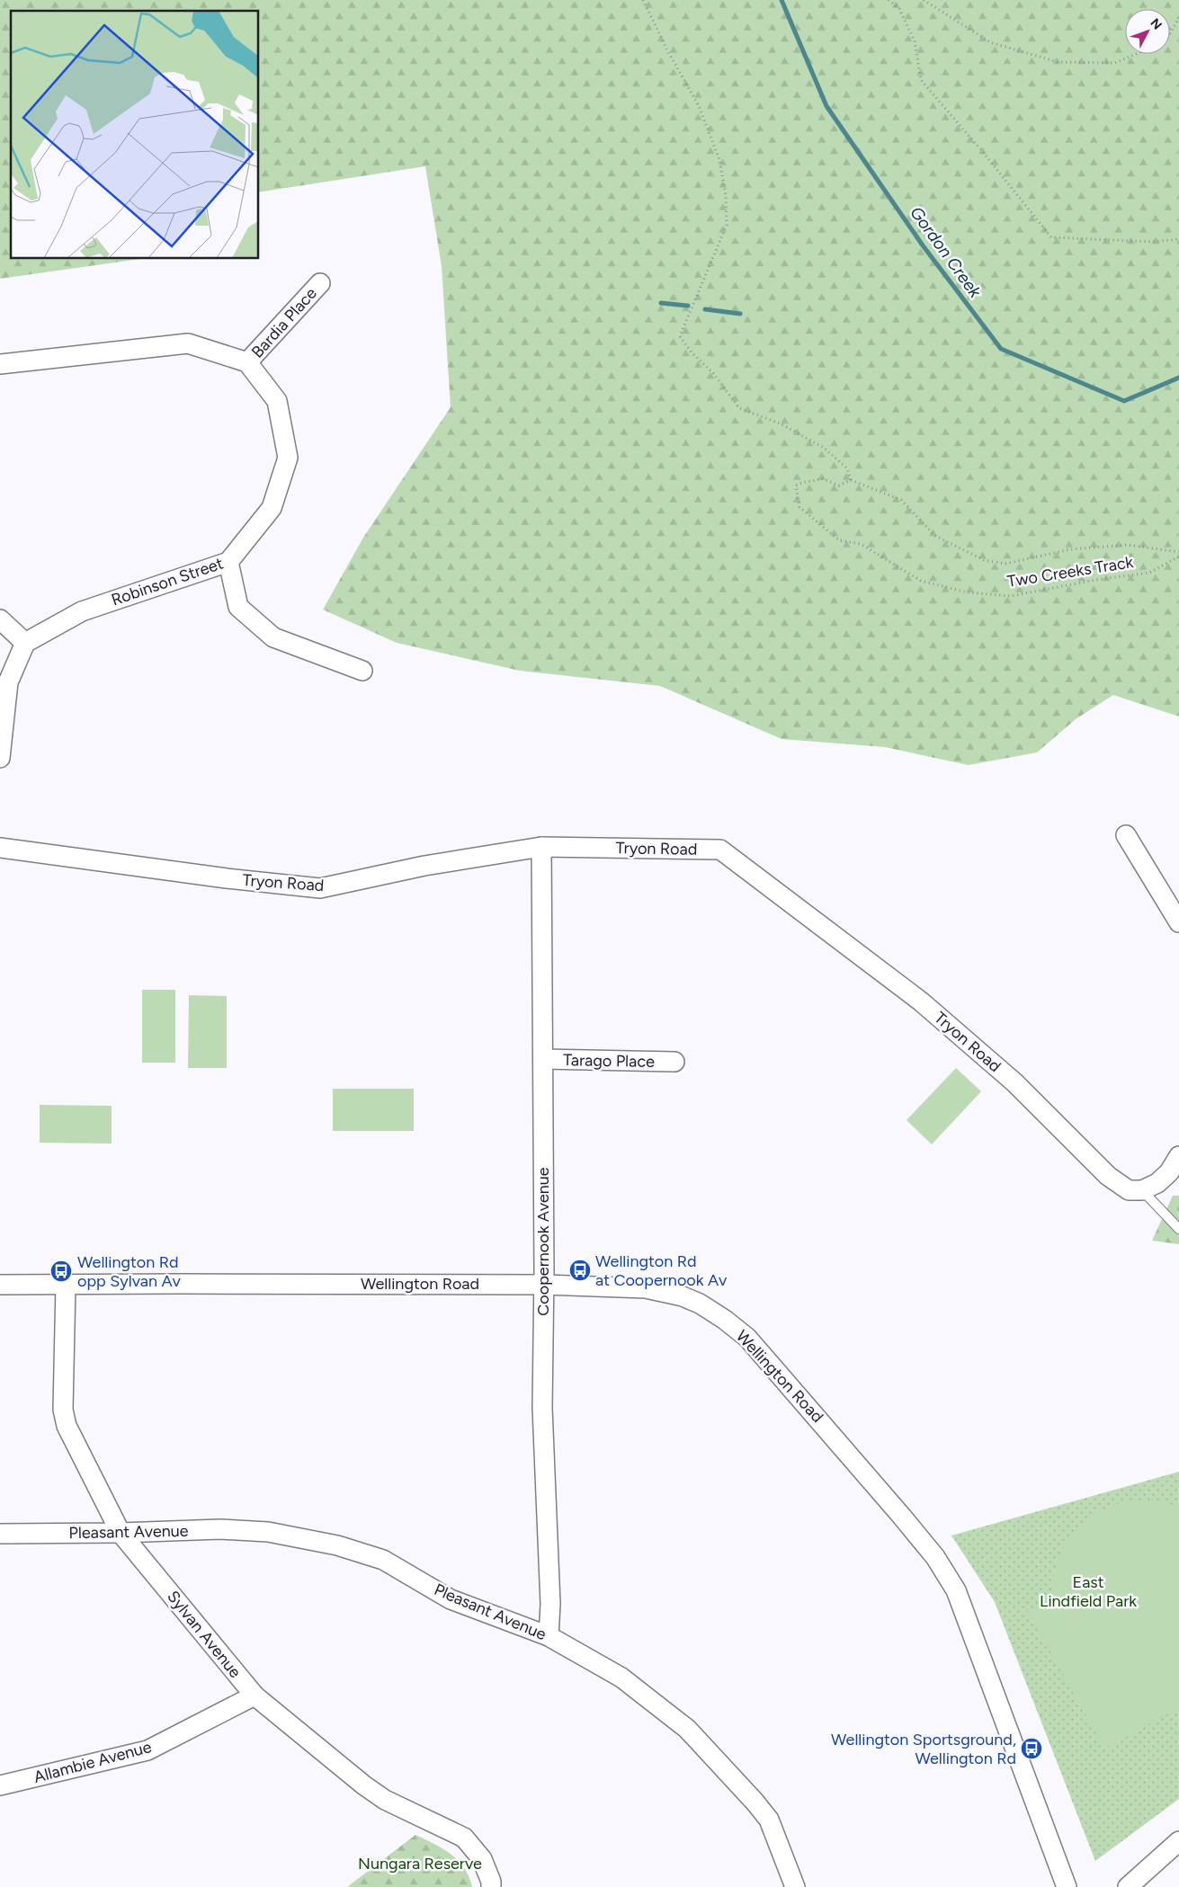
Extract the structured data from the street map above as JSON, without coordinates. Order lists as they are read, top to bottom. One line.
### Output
{"streets":{"street":["Bardia Place","Robinson Street","Tryon Road","Tarago Place","Coopernook Avenue","Wellington Road","Pleasant Avenue","Sylvan Avenue","Allambie Avenue"],"path":["Two Creeks Track"]},"crossings":[["Bardia Place","Robinson Street"],["Tryon Road","Coopernook Avenue"],["Tarago Place","Coopernook Avenue"],["Coopernook Avenue","Wellington Road"],["Coopernook Avenue","Pleasant Avenue"],["Wellington Road","Sylvan Avenue"],["Pleasant Avenue","Sylvan Avenue"],["Sylvan Avenue","Allambie Avenue"]],"water":["Gordon Creek"],"parks":["East Lindfield Park","Nungara Reserve"],"places":{"bus stop":["Wellington Rd at Coopernook Av","Wellington Rd opp Sylvan Av","Wellington Sportsground, Wellington Rd"]},"north":"top right"}
